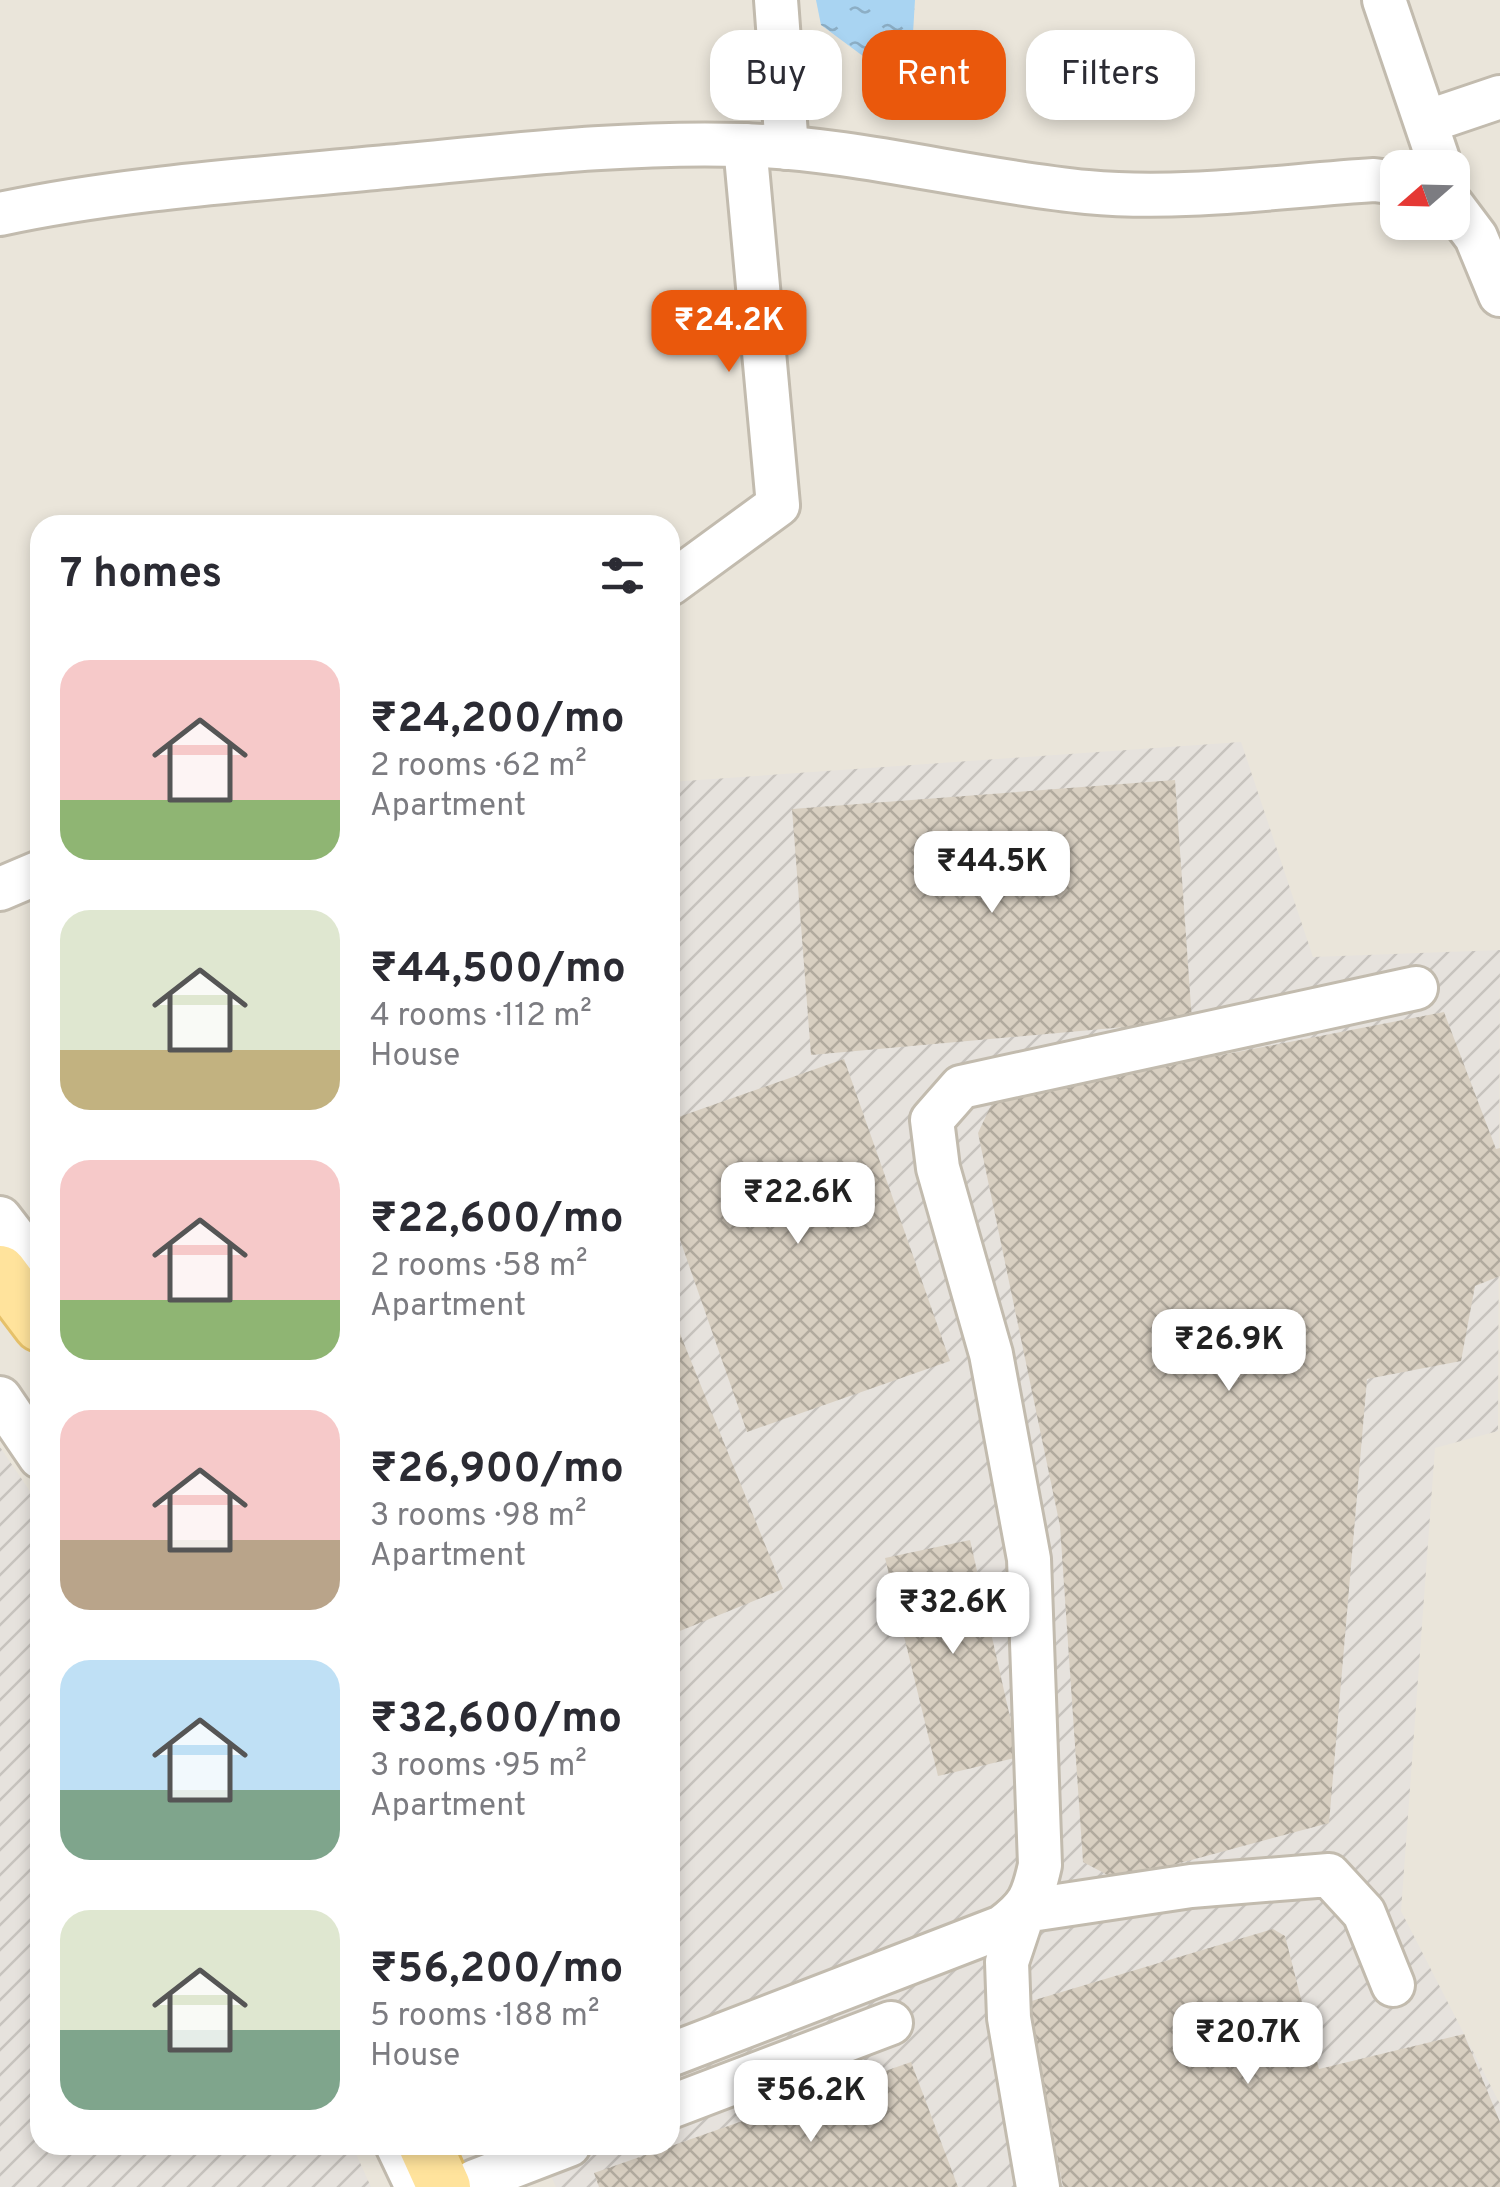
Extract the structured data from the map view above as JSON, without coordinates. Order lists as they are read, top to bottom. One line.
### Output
{"north":"left","page":{"chip":["Buy","Rent","Filters"],"price":["₹24.2K","₹44.5K","₹22.6K","₹26.9K","₹32.6K","₹20.7K","₹56.2K"],"heading":"7 homes","list":[{"name":"₹24,200/mo","note":"2 rooms · 62 m² · Apartment"},{"name":"₹44,500/mo","note":"4 rooms · 112 m² · House"},{"name":"₹22,600/mo","note":"2 rooms · 58 m² · Apartment"},{"name":"₹26,900/mo","note":"3 rooms · 98 m² · Apartment"},{"name":"₹32,600/mo","note":"3 rooms · 95 m² · Apartment"},{"name":"₹56,200/mo","note":"5 rooms · 188 m² · House"}]}}
